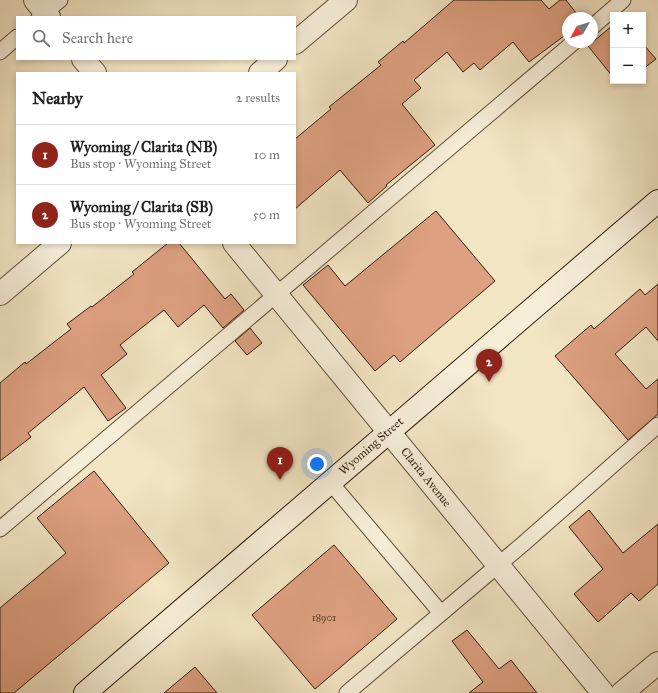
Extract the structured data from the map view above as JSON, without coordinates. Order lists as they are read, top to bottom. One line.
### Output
{"streets":{"street":["Wyoming Street","Clarita Avenue"]},"crossings":[["Wyoming Street","Clarita Avenue"]],"house_numbers":["18901"],"north":"bottom left","page":{"map_buttons":["+","−"],"search":"Search here","heading":["Nearby","2 results"],"list":[{"mark":"1","name":"Wyoming / Clarita (NB)","note":"Bus stop · Wyoming Street","value":"10 m"},{"mark":"2","name":"Wyoming / Clarita (SB)","note":"Bus stop · Wyoming Street","value":"50 m"}],"pins":["2","1"]}}
